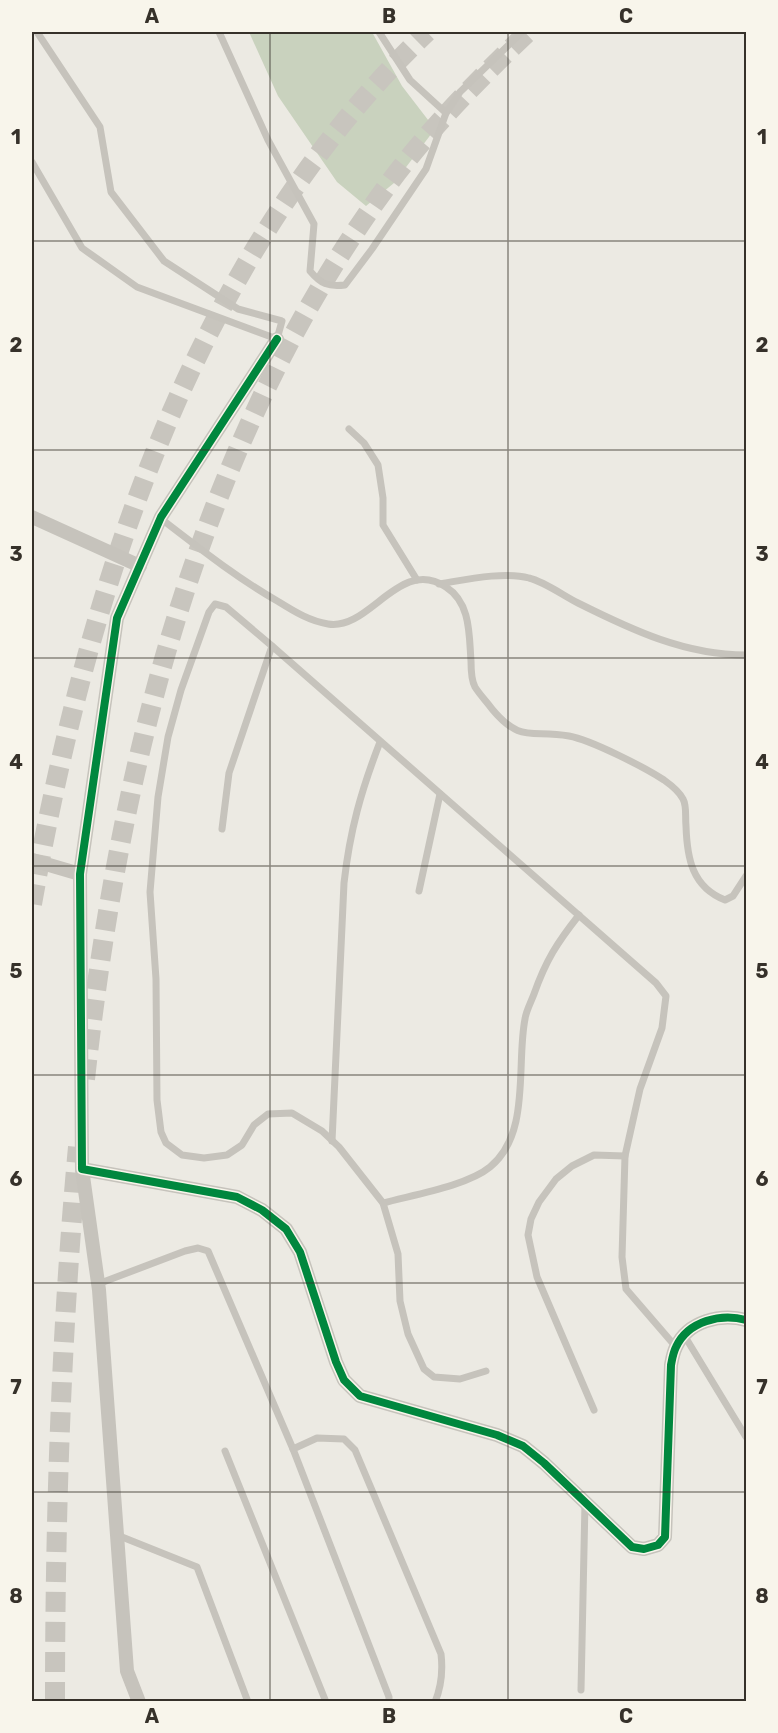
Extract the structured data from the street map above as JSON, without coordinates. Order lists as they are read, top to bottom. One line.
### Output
{"grid":{"columns":["A","B","C"],"rows":["1","2","3","4","5","6","7","8"]}}
